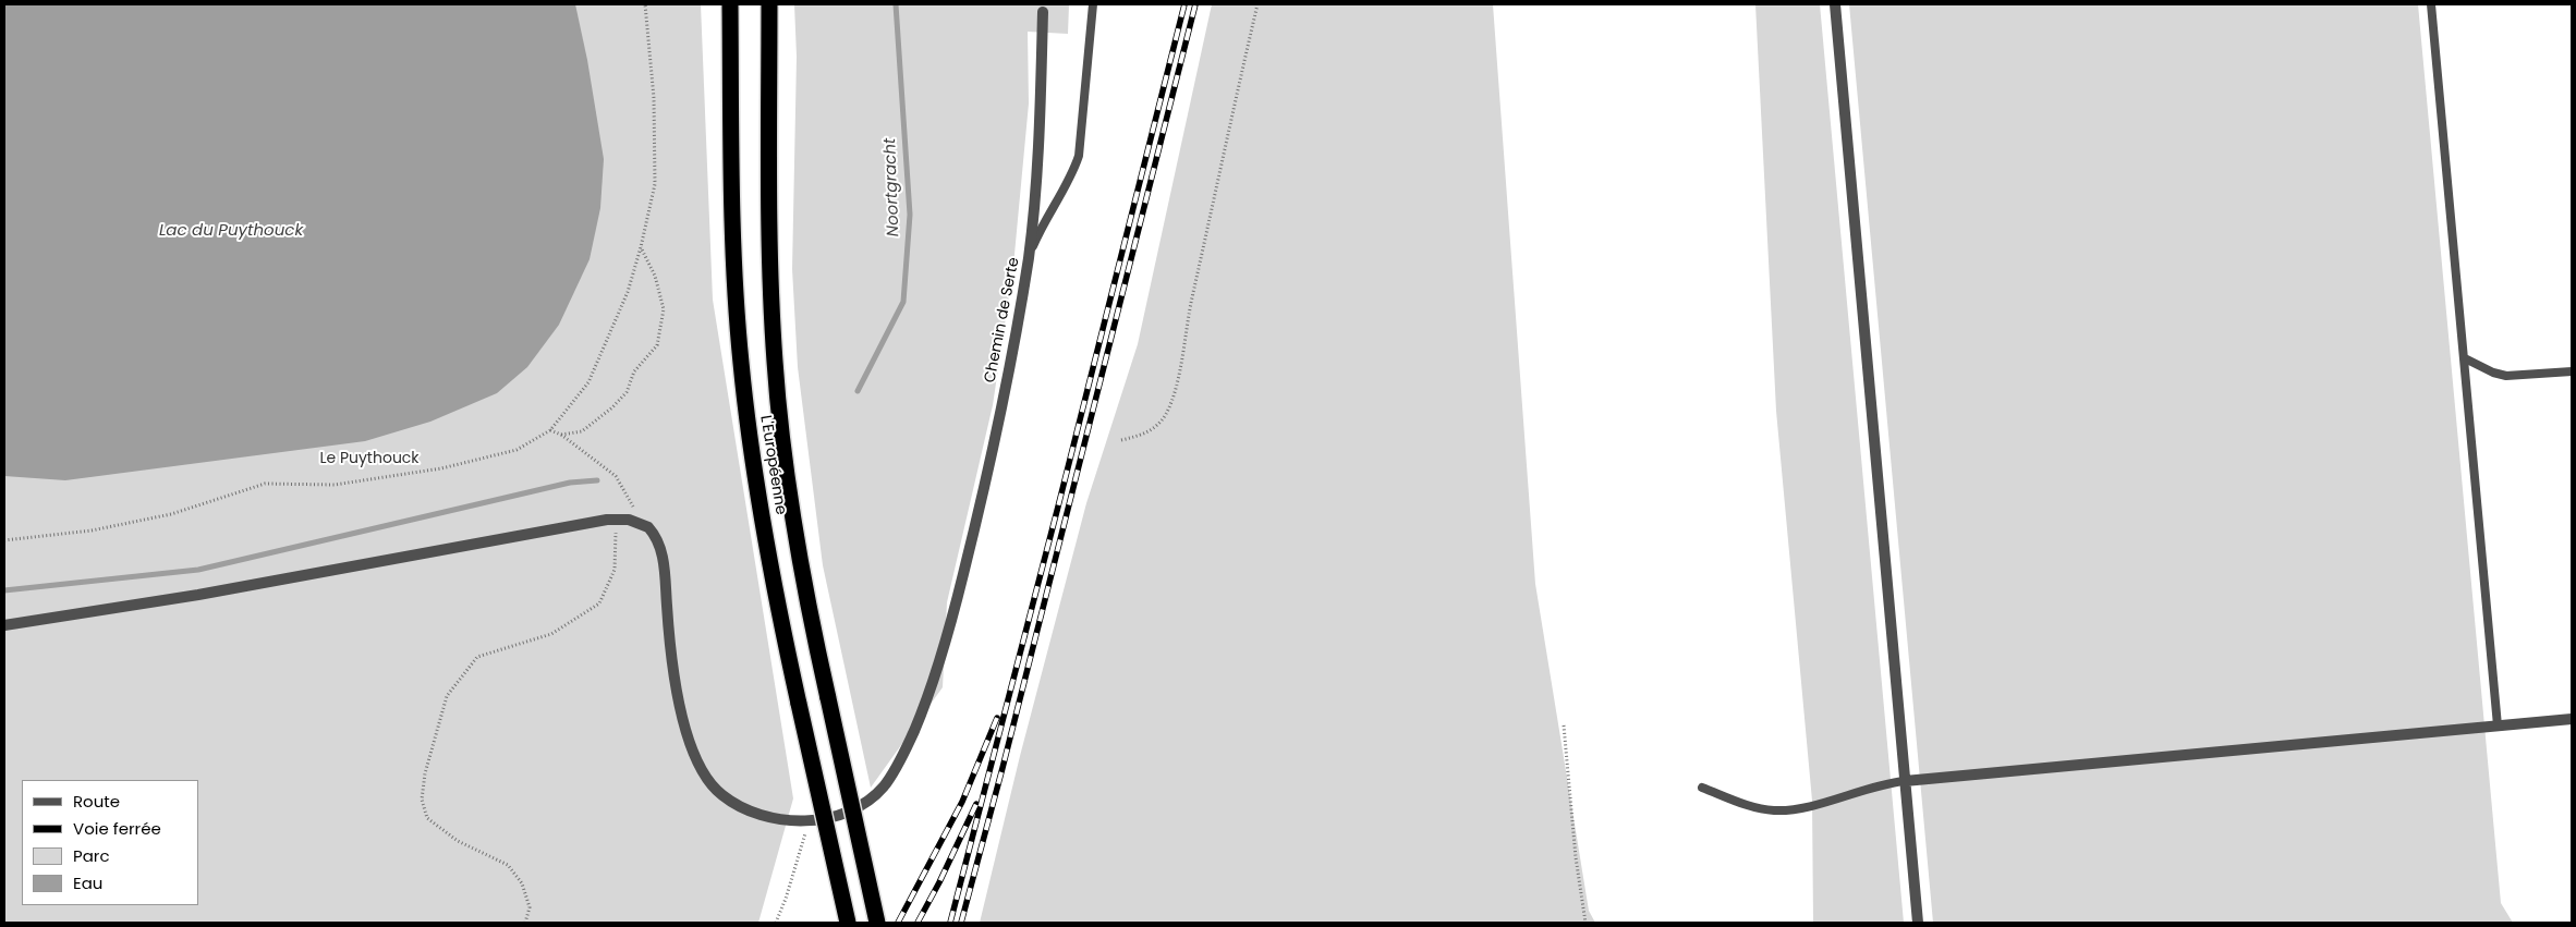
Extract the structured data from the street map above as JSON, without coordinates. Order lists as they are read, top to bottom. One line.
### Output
{"streets":{"highway":["L'Européenne"],"street":["Chemin de Serte"]},"water":["Noortgracht","Lac du Puythouck"],"parks":["Le Puythouck"],"legend":["Route","Voie ferrée","Parc","Eau"]}
